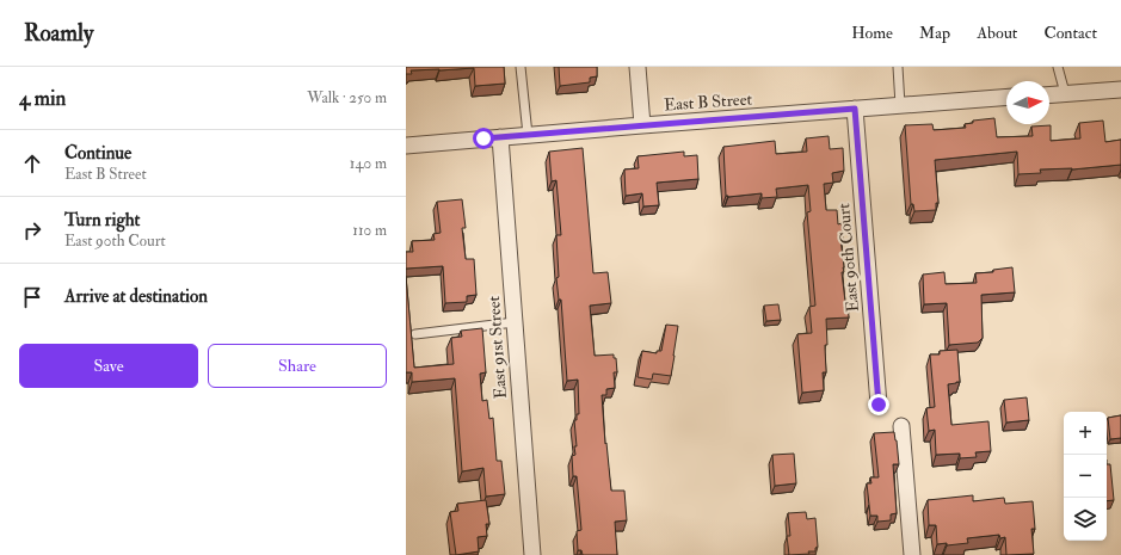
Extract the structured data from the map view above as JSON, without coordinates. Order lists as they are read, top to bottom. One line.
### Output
{"streets":{"street":["East B Street","East 90th Court","East 91st Street"]},"crossings":[["East B Street","East 90th Court"],["East B Street","East 91st Street"]],"north":"right","page":{"header":"Roamly","nav":["Home","Map","About","Contact"],"heading":["4 min","Walk · 250 m"],"list":[["Continue","East B Street","140 m"],["Turn right","East 90th Court","110 m"],"Arrive at destination"],"buttons":["Save","Share"],"map_buttons":["+","−"]}}
